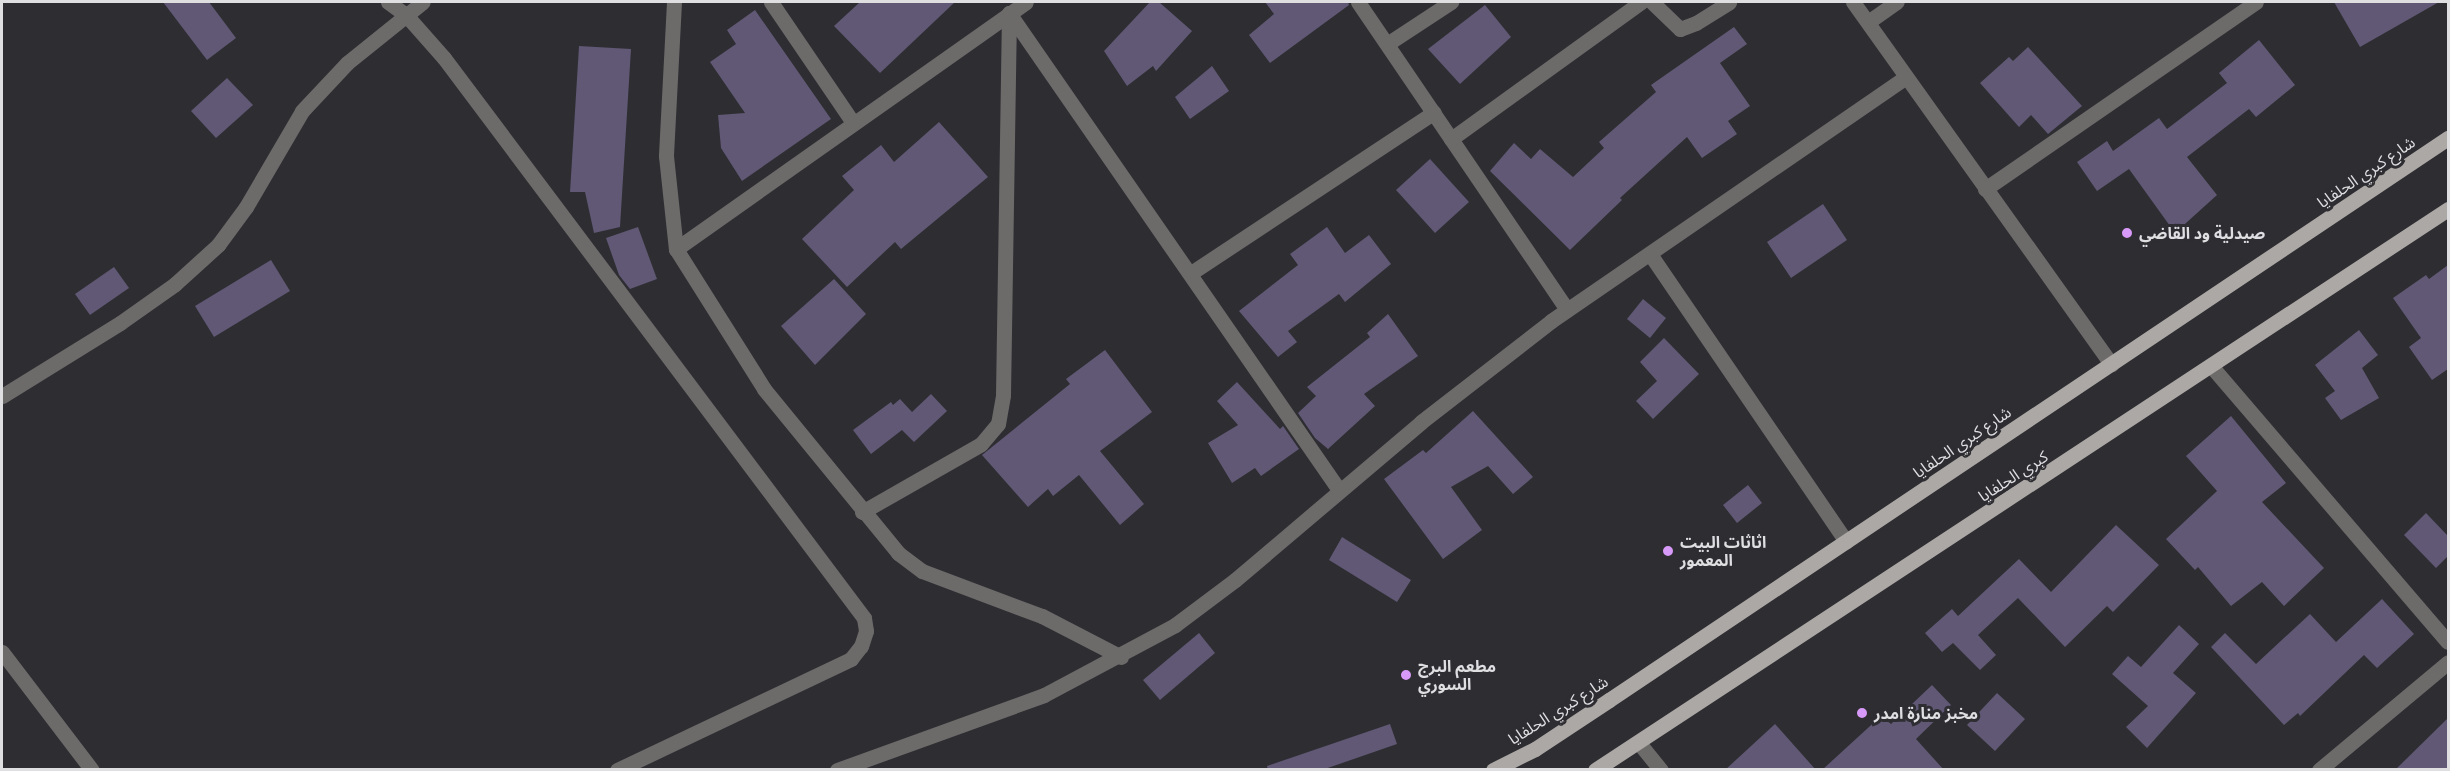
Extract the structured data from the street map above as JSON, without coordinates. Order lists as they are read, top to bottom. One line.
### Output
{"streets":{"main road":["شارع كبري الحلفايا","كبري الحلفايا"]},"places":["صيدلية ود القاضي","اثاثات البيت المعمور","مطعم البرج السوري","مخبز منارة امدر"]}
